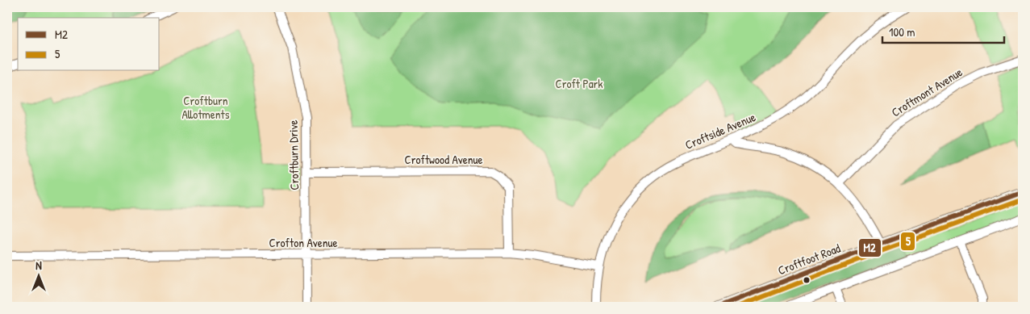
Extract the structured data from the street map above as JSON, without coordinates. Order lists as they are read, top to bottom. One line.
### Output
{"streets":{"street":["Croftmont Avenue","Croftside Avenue","Croftburn Drive","Croftwood Avenue","Crofton Avenue","Croftfoot Road"]},"crossings":[["Croftside Avenue","Crofton Avenue"],["Croftburn Drive","Croftwood Avenue"],["Croftburn Drive","Crofton Avenue"],["Croftwood Avenue","Crofton Avenue"]],"parks":["Croft Park","Croftburn Allotments"],"lines":["transit line M2","transit line 5"],"legend":["M2","5"],"scale_bar":"100 m","north":"top"}
